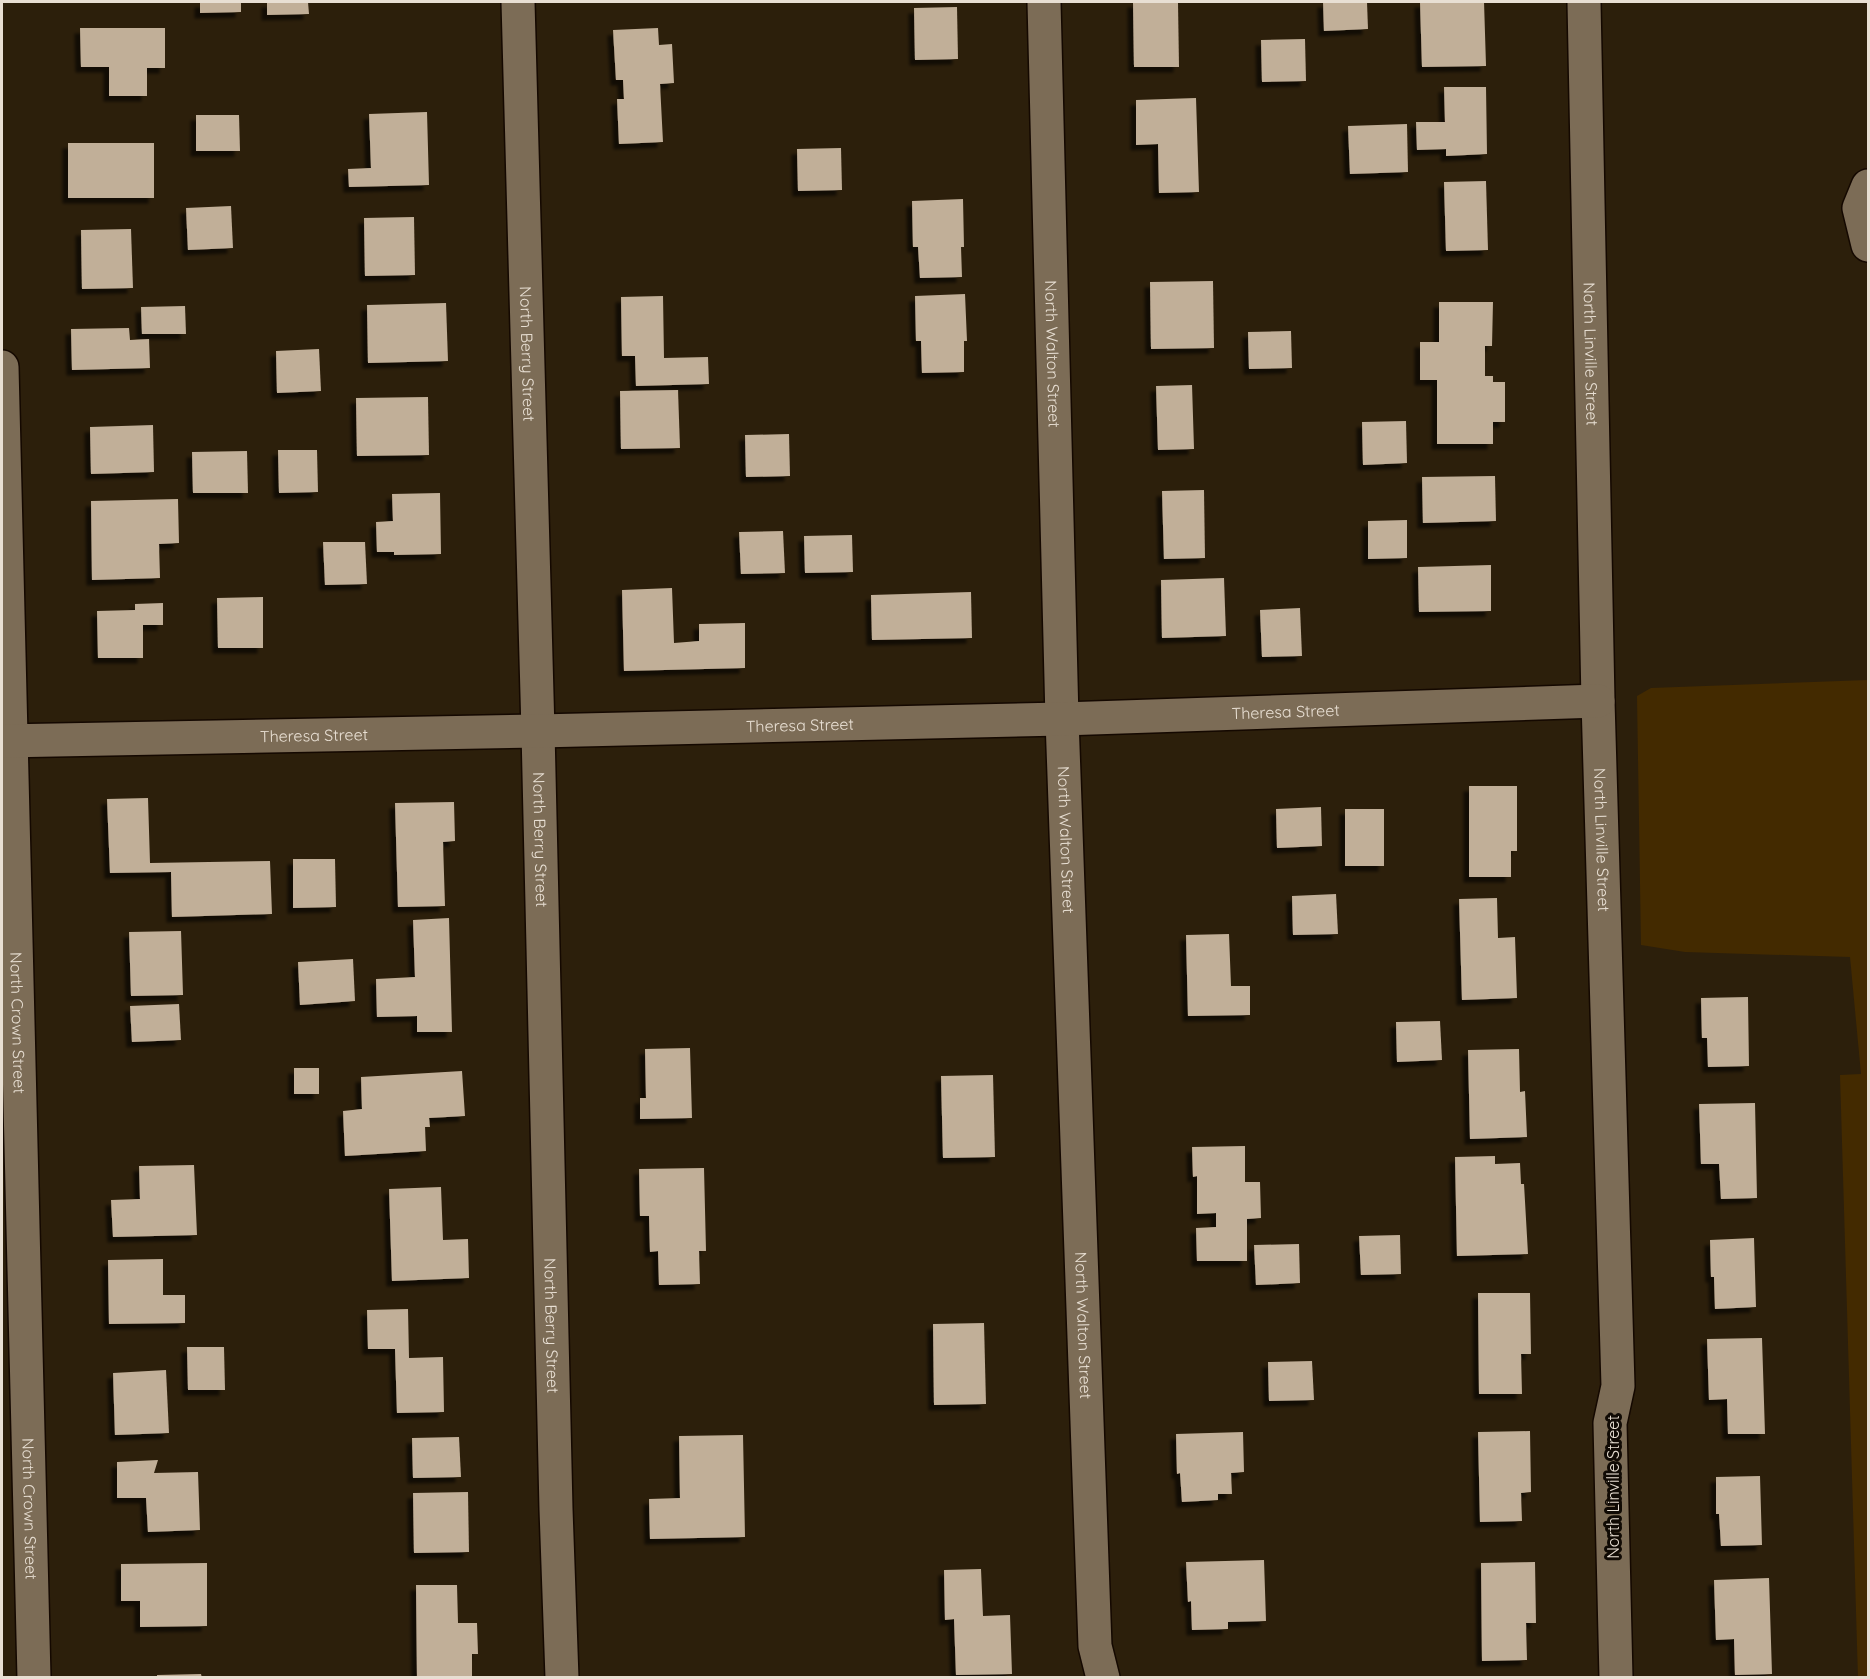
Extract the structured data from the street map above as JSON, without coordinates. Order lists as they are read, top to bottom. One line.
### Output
{"streets":{"street":["North Berry Street","North Walton Street","North Linville Street","Theresa Street","North Crown Street"]},"crossings":[["North Berry Street","Theresa Street"],["North Walton Street","Theresa Street"],["North Linville Street","Theresa Street"],["Theresa Street","North Crown Street"]]}
